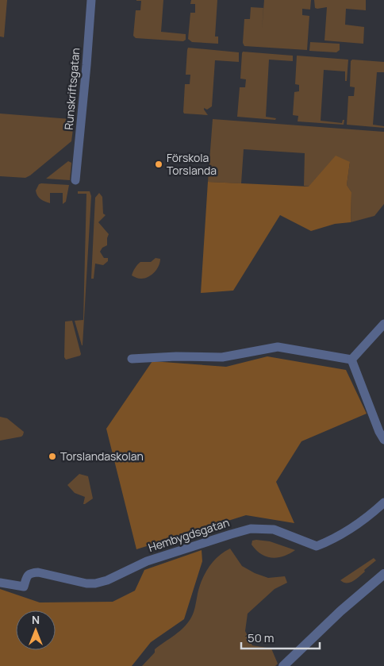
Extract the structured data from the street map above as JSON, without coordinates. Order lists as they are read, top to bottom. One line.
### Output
{"streets":{"street":["Runskriftsgatan","Hembygdsgatan"]},"places":["Förskola Torslanda","Torslandaskolan"],"scale_bar":"50 m","north":"top"}
